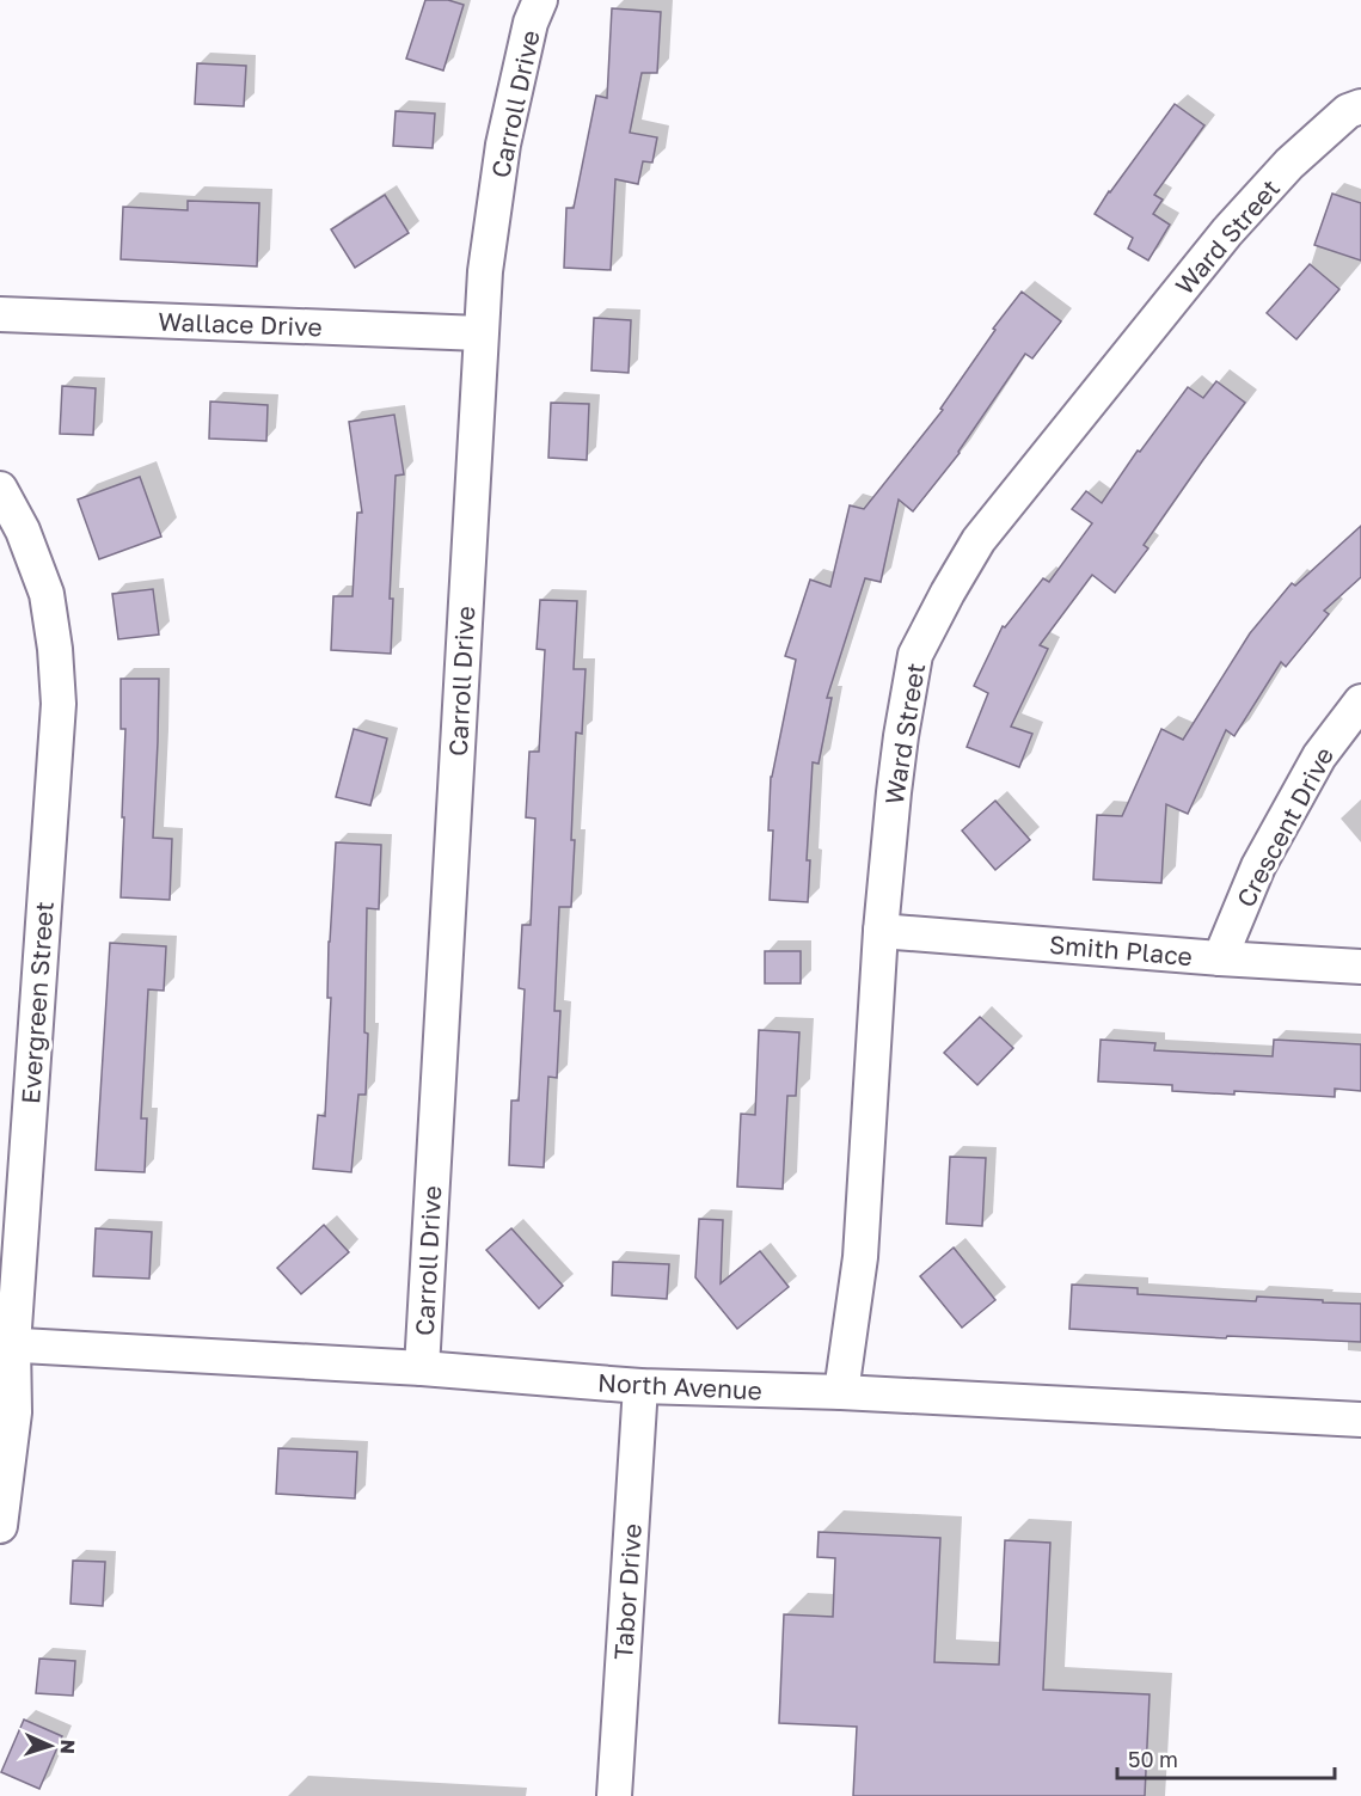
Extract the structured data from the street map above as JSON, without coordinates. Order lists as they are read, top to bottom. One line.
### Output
{"streets":{"street":["Carroll Drive","Ward Street","Wallace Drive","Crescent Drive","Smith Place","Evergreen Street","North Avenue","Tabor Drive"]},"crossings":[["Carroll Drive","Wallace Drive"],["Carroll Drive","North Avenue"],["Ward Street","Smith Place"],["Ward Street","North Avenue"],["Crescent Drive","Smith Place"],["Evergreen Street","North Avenue"],["North Avenue","Tabor Drive"]],"scale_bar":"50 m","north":"right"}
